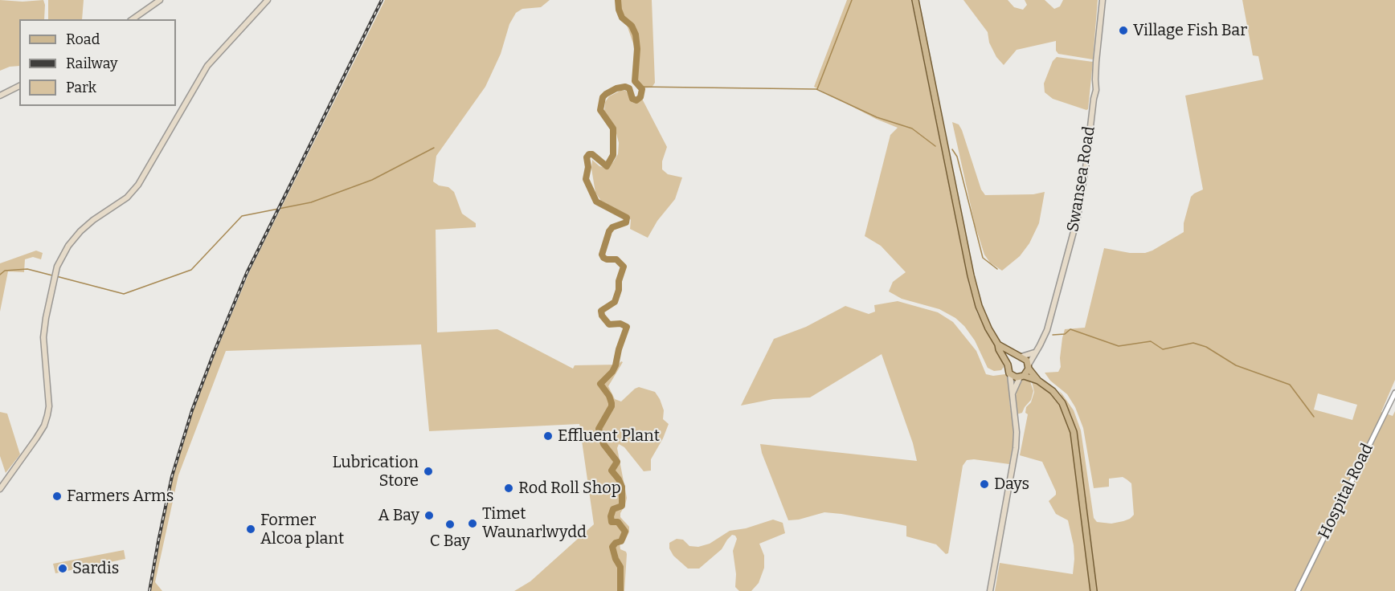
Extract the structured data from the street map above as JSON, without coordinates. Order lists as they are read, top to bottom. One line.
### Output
{"streets":{"main road":["Swansea Road"],"street":["Hospital Road"]},"places":["Village Fish Bar","Effluent Plant","Lubrication Store","Days","Rod Roll Shop","Farmers Arms","A Bay","Timet Waunarlwydd","C Bay","Former Alcoa plant","Sardis"],"legend":["Road","Railway","Park"]}
